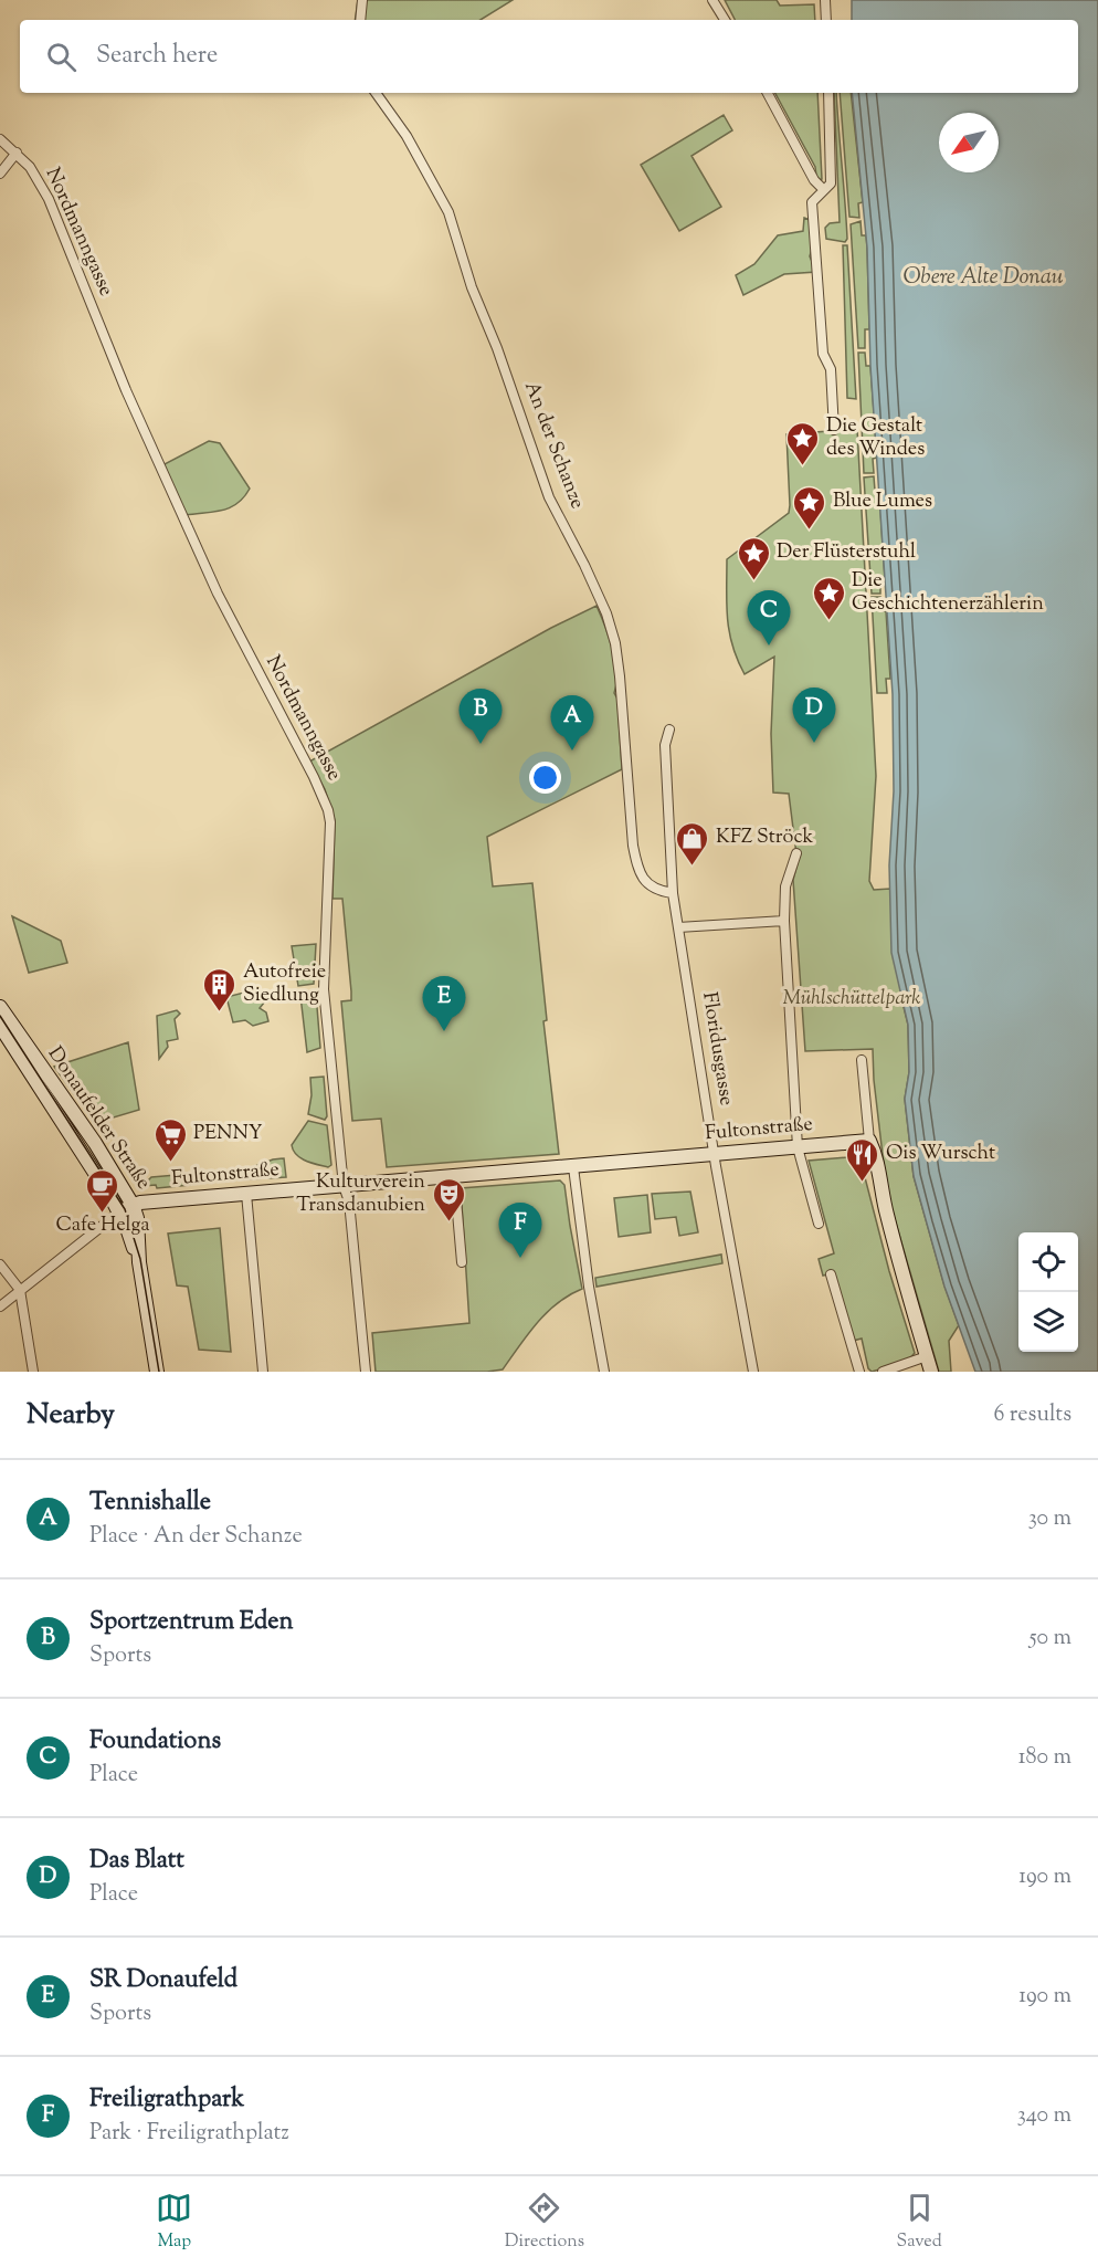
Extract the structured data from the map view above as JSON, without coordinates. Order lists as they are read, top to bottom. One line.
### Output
{"streets":{"street":["Nordmanngasse","An der Schanze","Floridusgasse","Donaufelder Straße","Fultonstraße"]},"crossings":[["Nordmanngasse","Fultonstraße"],["An der Schanze","Floridusgasse"],["Floridusgasse","Fultonstraße"],["Donaufelder Straße","Fultonstraße"]],"water":["Obere Alte Donau"],"parks":["Mühlschüttelpark"],"places":{"place":["Die Gestalt des Windes","Blue Lumes","Der Flüsterstuhl","Die Geschichtenerzählerin"],"shop":["KFZ Ströck"],"building":["Autofreie Siedlung"],"supermarket":["PENNY"],"restaurant":["Ois Wurscht"],"cafe":["Cafe Helga"],"theatre":["Kulturverein Transdanubien"]},"north":"bottom left","page":{"search":"Search here","pins":["C","D","B","A","E","F"],"heading":["Nearby","6 results"],"list":[{"mark":"A","name":"Tennishalle","note":"Place · An der Schanze","value":"30 m"},{"mark":"B","name":"Sportzentrum Eden","note":"Sports","value":"50 m"},{"mark":"C","name":"Foundations","note":"Place","value":"180 m"},{"mark":"D","name":"Das Blatt","note":"Place","value":"190 m"},{"mark":"E","name":"SR Donaufeld","note":"Sports","value":"190 m"},{"mark":"F","name":"Freiligrathpark","note":"Park · Freiligrathplatz","value":"340 m"}],"nav":["Map","Directions","Saved"]}}
